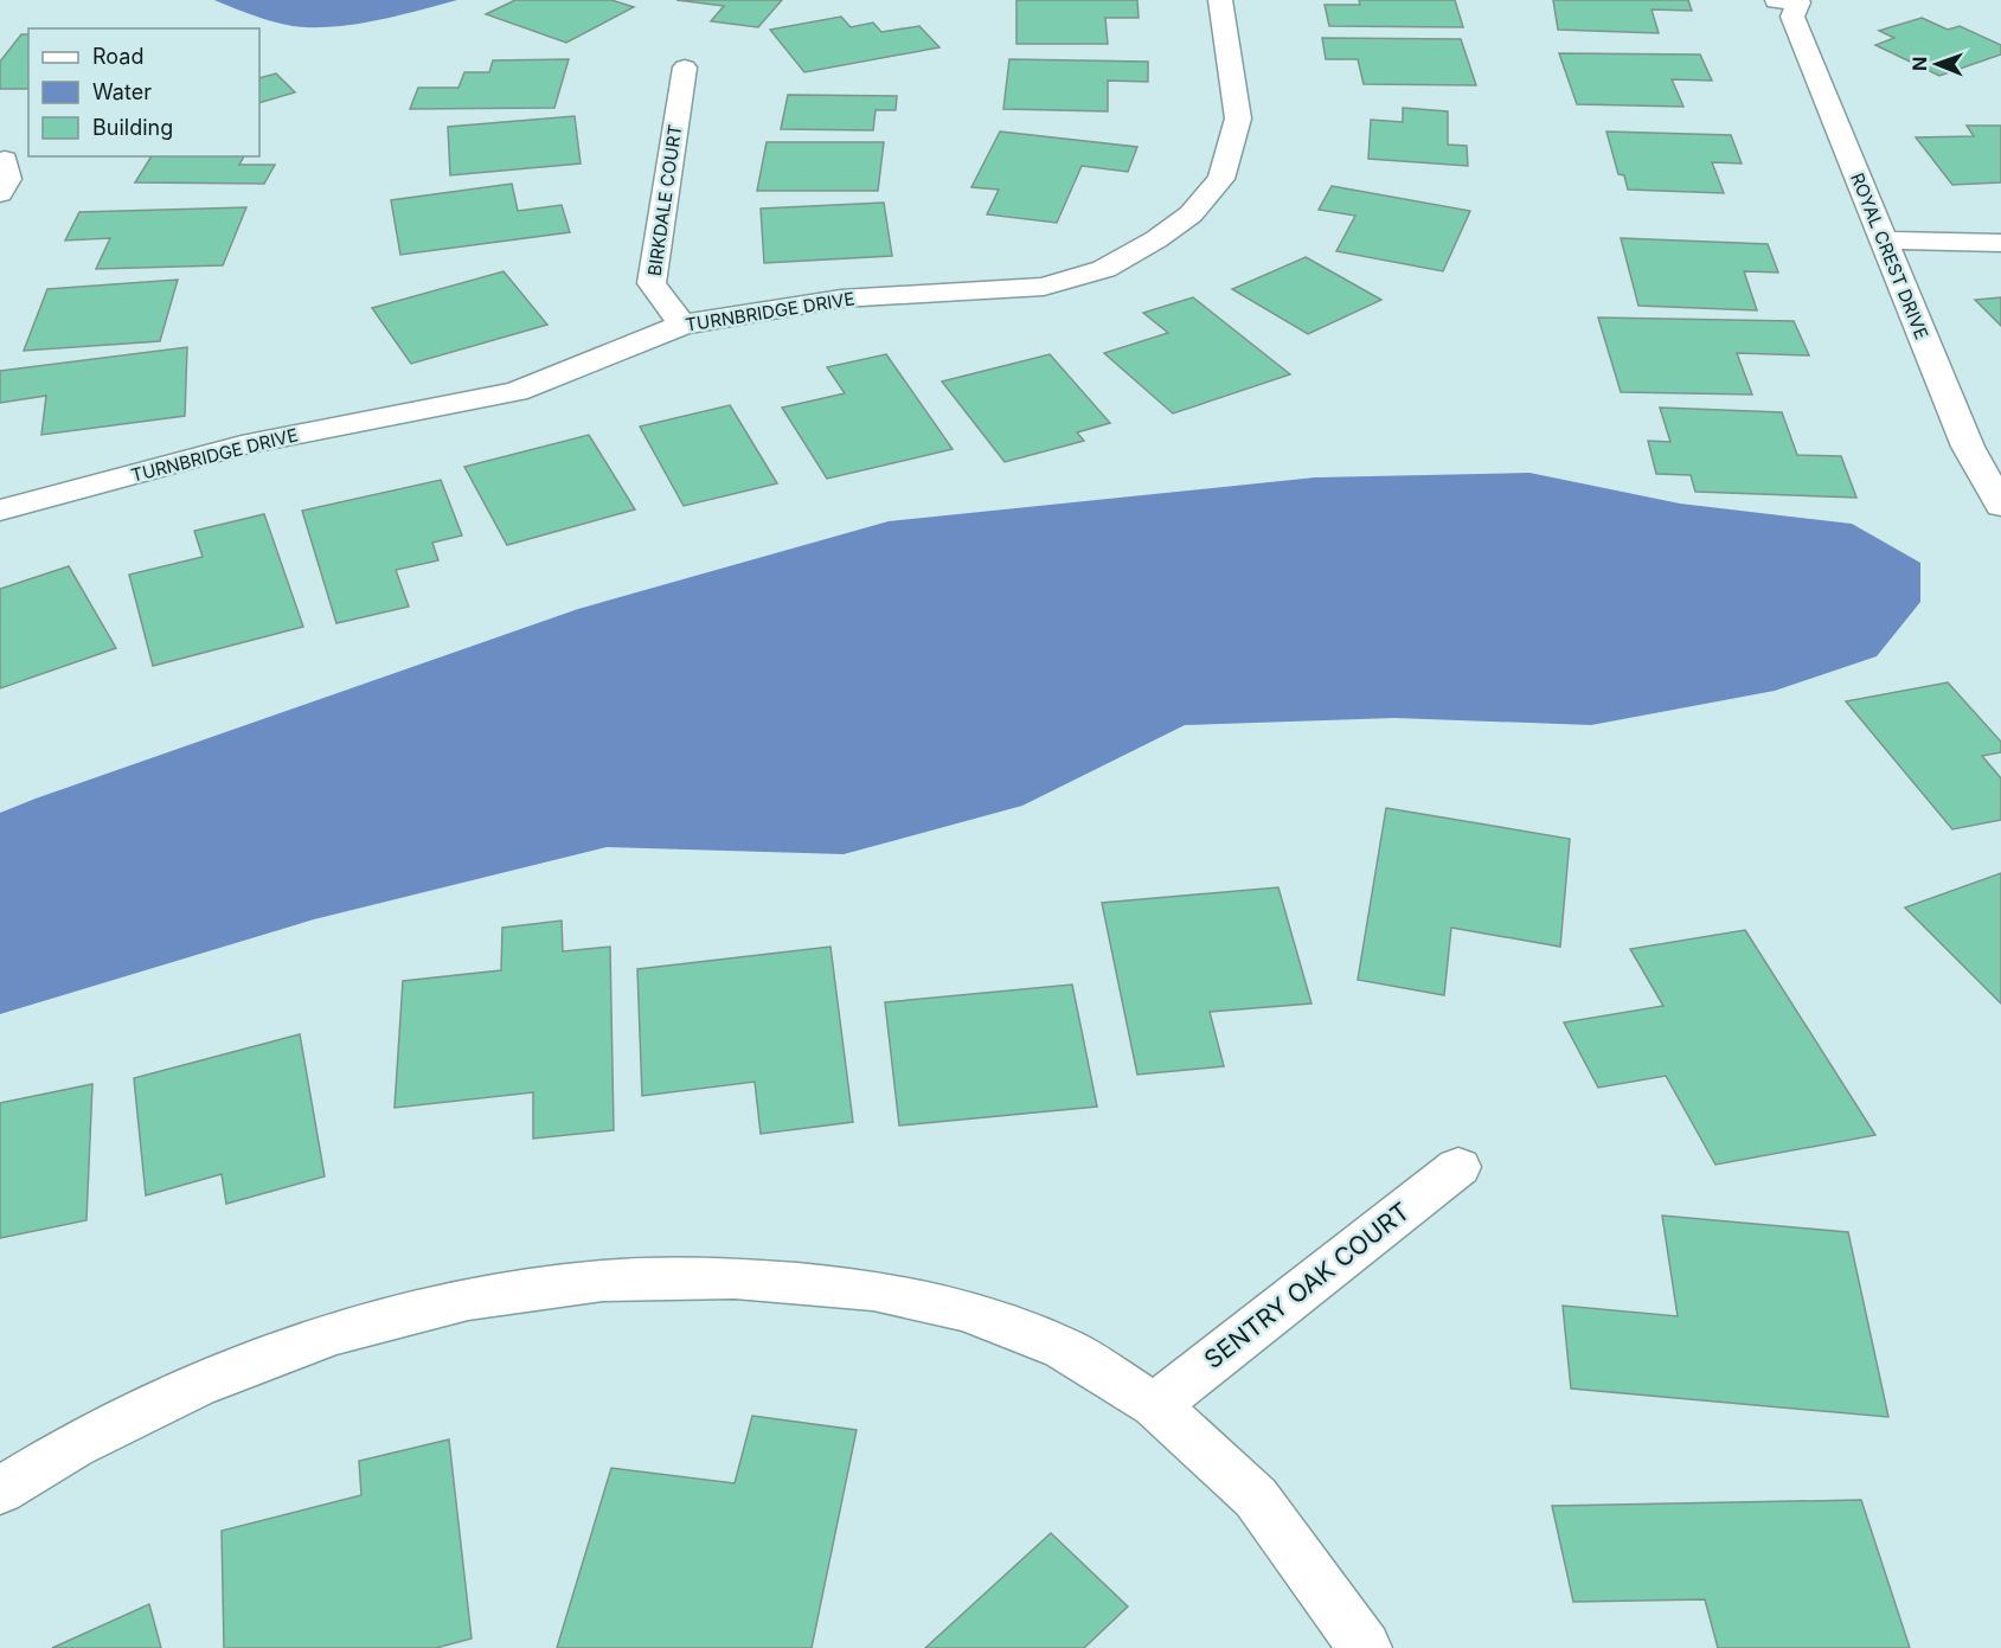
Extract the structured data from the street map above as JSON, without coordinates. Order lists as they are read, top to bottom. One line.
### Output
{"streets":{"street":["BIRKDALE COURT","ROYAL CREST DRIVE","TURNBRIDGE DRIVE","SENTRY OAK COURT"]},"crossings":[["BIRKDALE COURT","TURNBRIDGE DRIVE"]],"legend":["Road","Water","Building"],"north":"left"}
